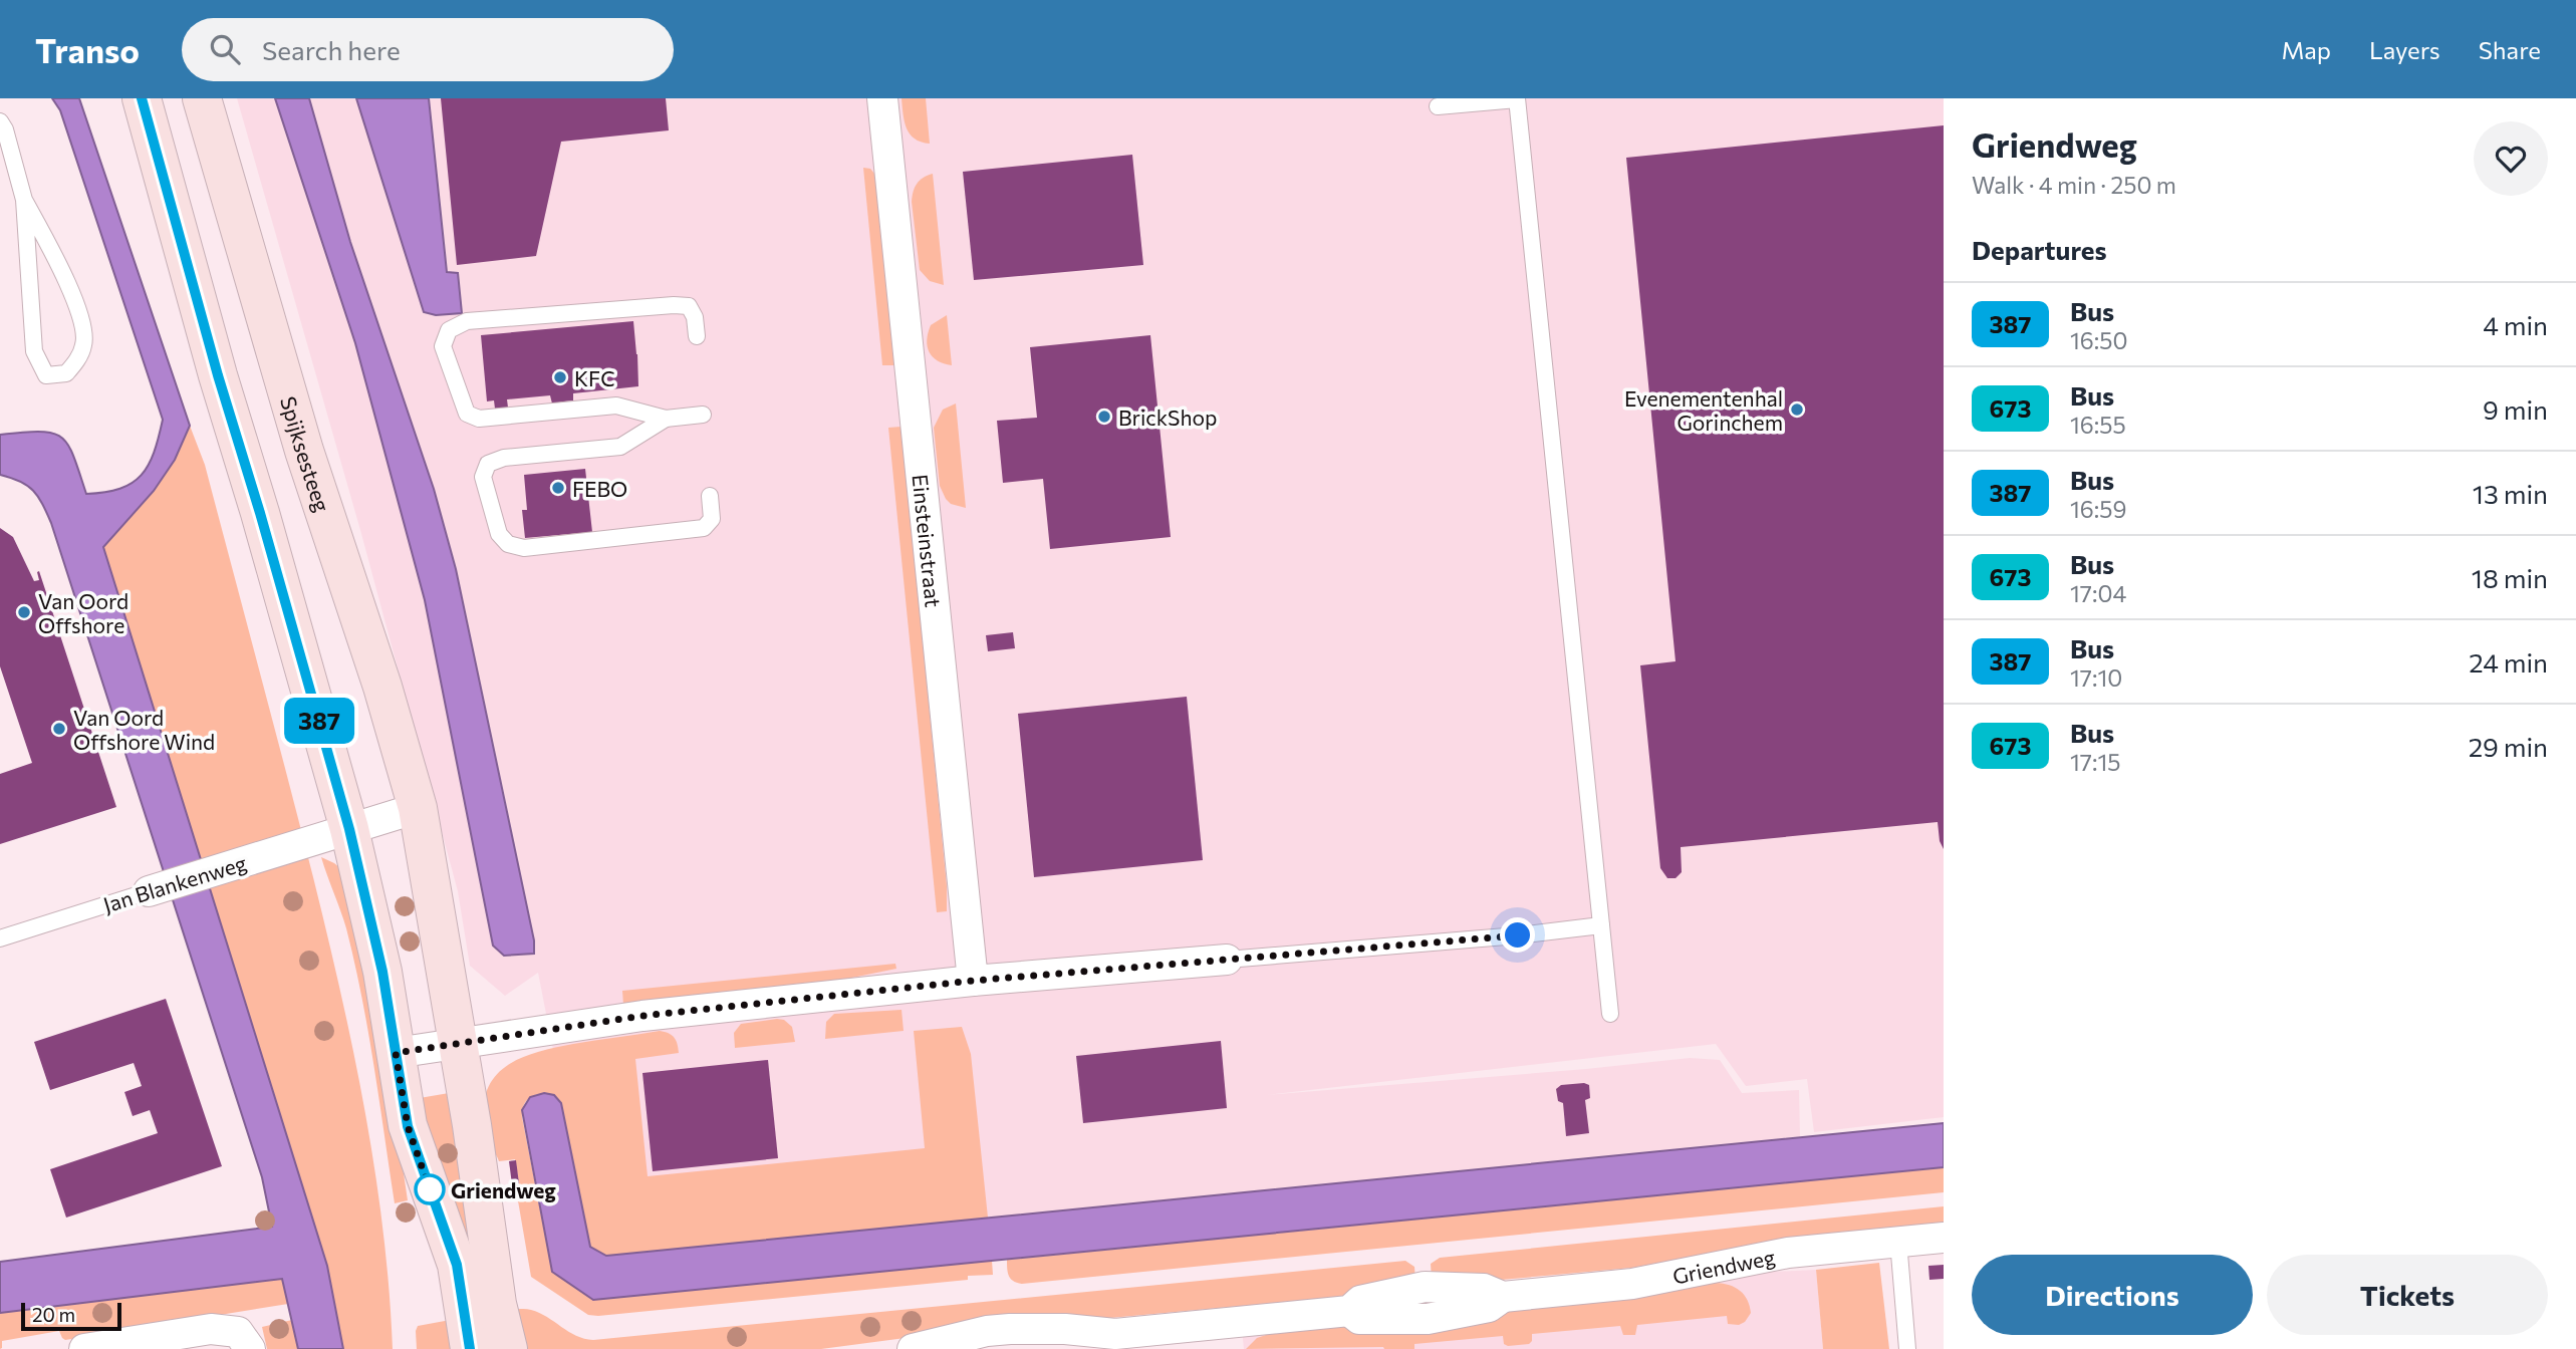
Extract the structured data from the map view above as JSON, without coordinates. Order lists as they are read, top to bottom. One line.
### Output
{"streets":{"main road":["Spijksesteeg"],"street":["Einsteinstraat","Jan Blankenweg","Griendweg"]},"places":["KFC","Evenementenhal Gorinchem","BrickShop","FEBO","Van Oord Offshore","Van Oord Offshore Wind","Griendweg"],"lines":["bus line 387"],"scale_bar":"20 m","page":{"header":"Transo","search":"Search here","nav":["Map","Layers","Share"],"on_map":"387","heading":[["Griendweg","Walk · 4 min · 250 m"],"Departures"],"list":[{"mark":"387","name":"Bus","note":"16:50","value":"4 min"},{"mark":"673","name":"Bus","note":"16:55","value":"9 min"},{"mark":"387","name":"Bus","note":"16:59","value":"13 min"},{"mark":"673","name":"Bus","note":"17:04","value":"18 min"},{"mark":"387","name":"Bus","note":"17:10","value":"24 min"},{"mark":"673","name":"Bus","note":"17:15","value":"29 min"}],"buttons":["Directions","Tickets"],"scale":"20 m"}}
